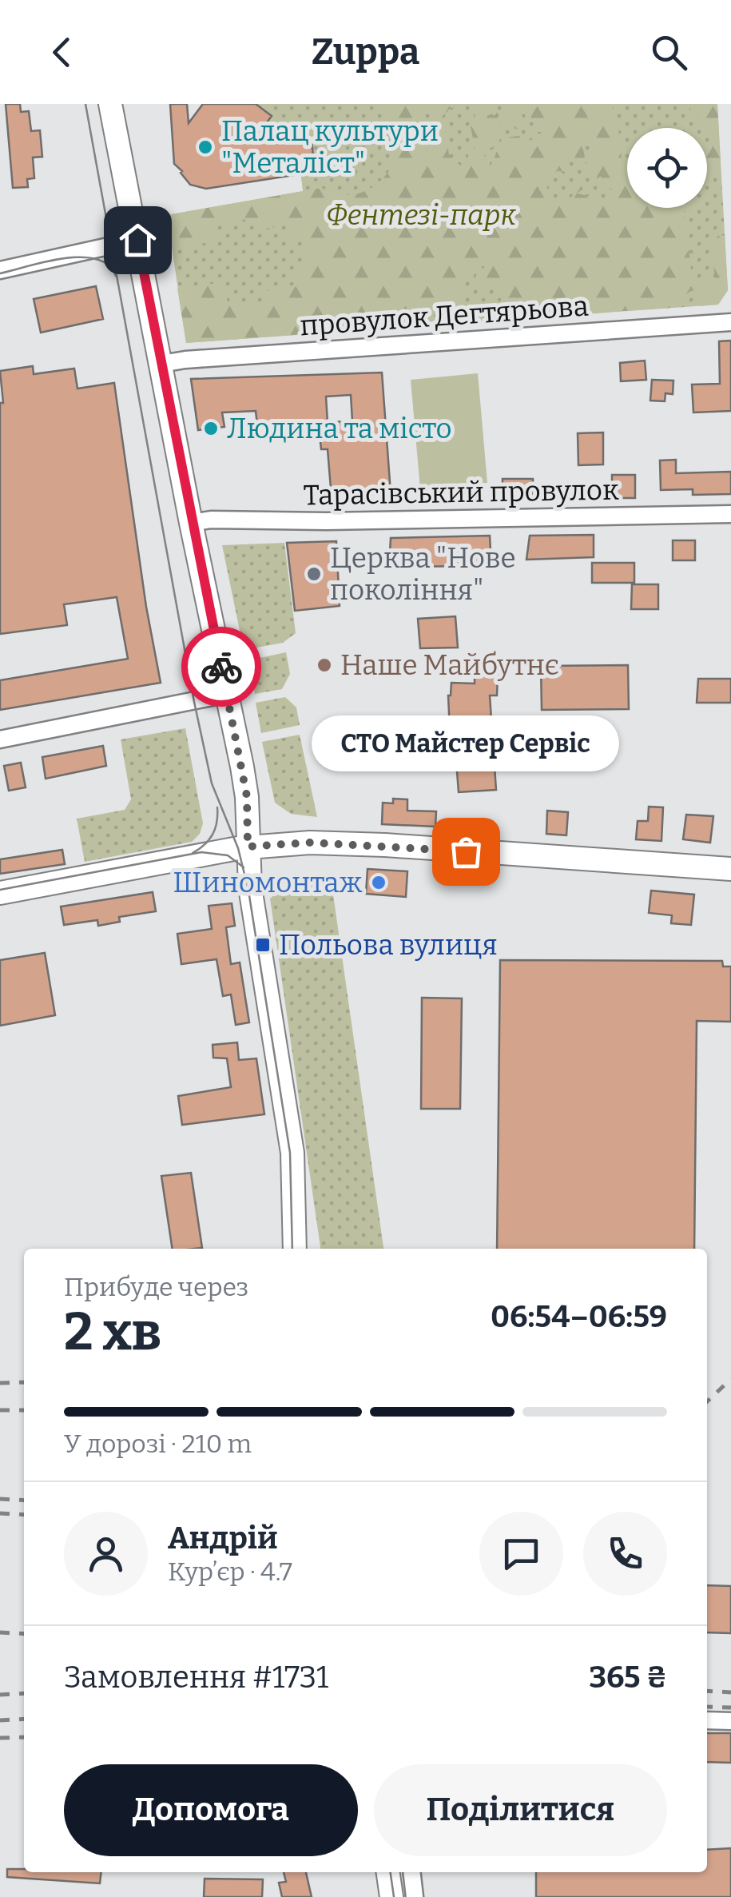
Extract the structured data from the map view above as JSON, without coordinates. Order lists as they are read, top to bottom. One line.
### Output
{"streets":{"street":["провулок Дегтярьова","Тарасівський провулок"]},"parks":["Фентезі-парк"],"places":{"other":["Палац культури \"Металіст\"","Людина та місто","Церква \"Нове покоління\"","Наше Майбутнє","СТО Майстер Сервіс","Шиномонтаж"],"transit":["Польова вулиця"]},"page":{"header":"Zuppa","bubble":"СТО Майстер Сервіс","heading":["2 хв","Прибуде через","06:54–06:59"],"panel":["Андрій","Кур’єр · 4.7","Замовлення #1731","365 ₴"],"bar":"У дорозі · 210 m","buttons":["Допомога","Поділитися"]}}
